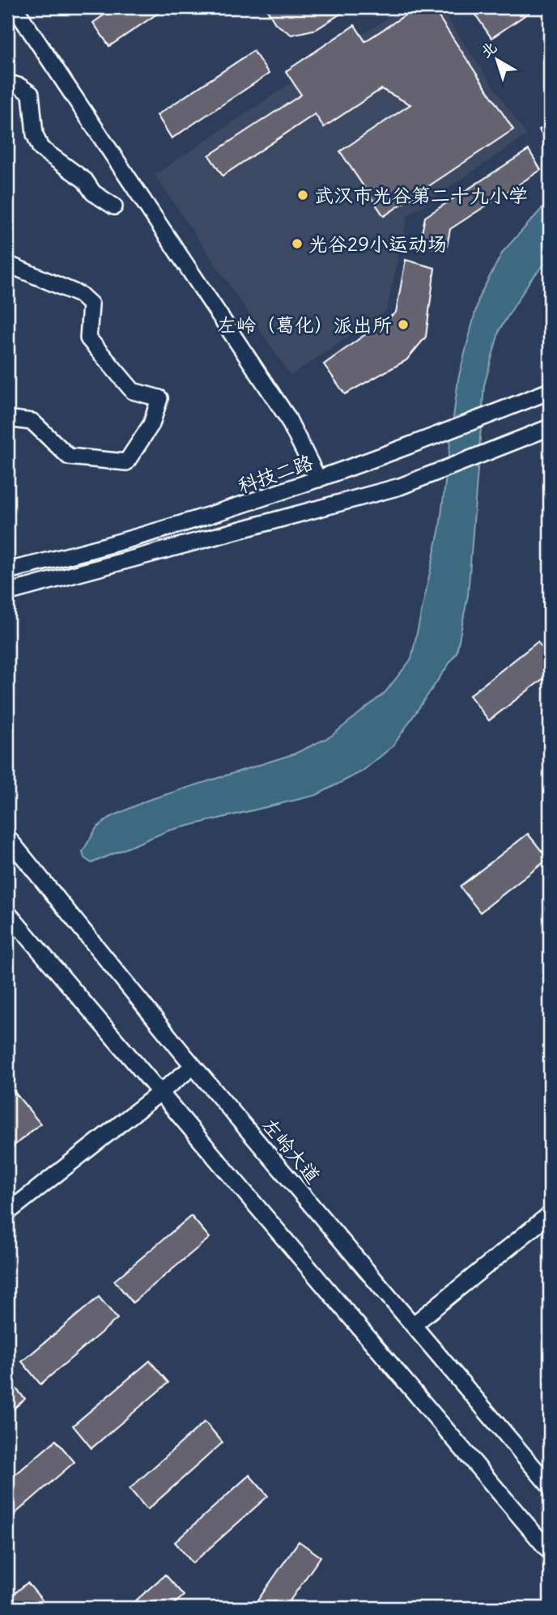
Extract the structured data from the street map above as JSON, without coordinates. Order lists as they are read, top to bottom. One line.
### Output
{"streets":{"street":["科技二路","左岭大道"]},"places":["武汉市光谷第二十九小学","光谷29小运动场","左岭（葛化）派出所"],"north":"top left"}
